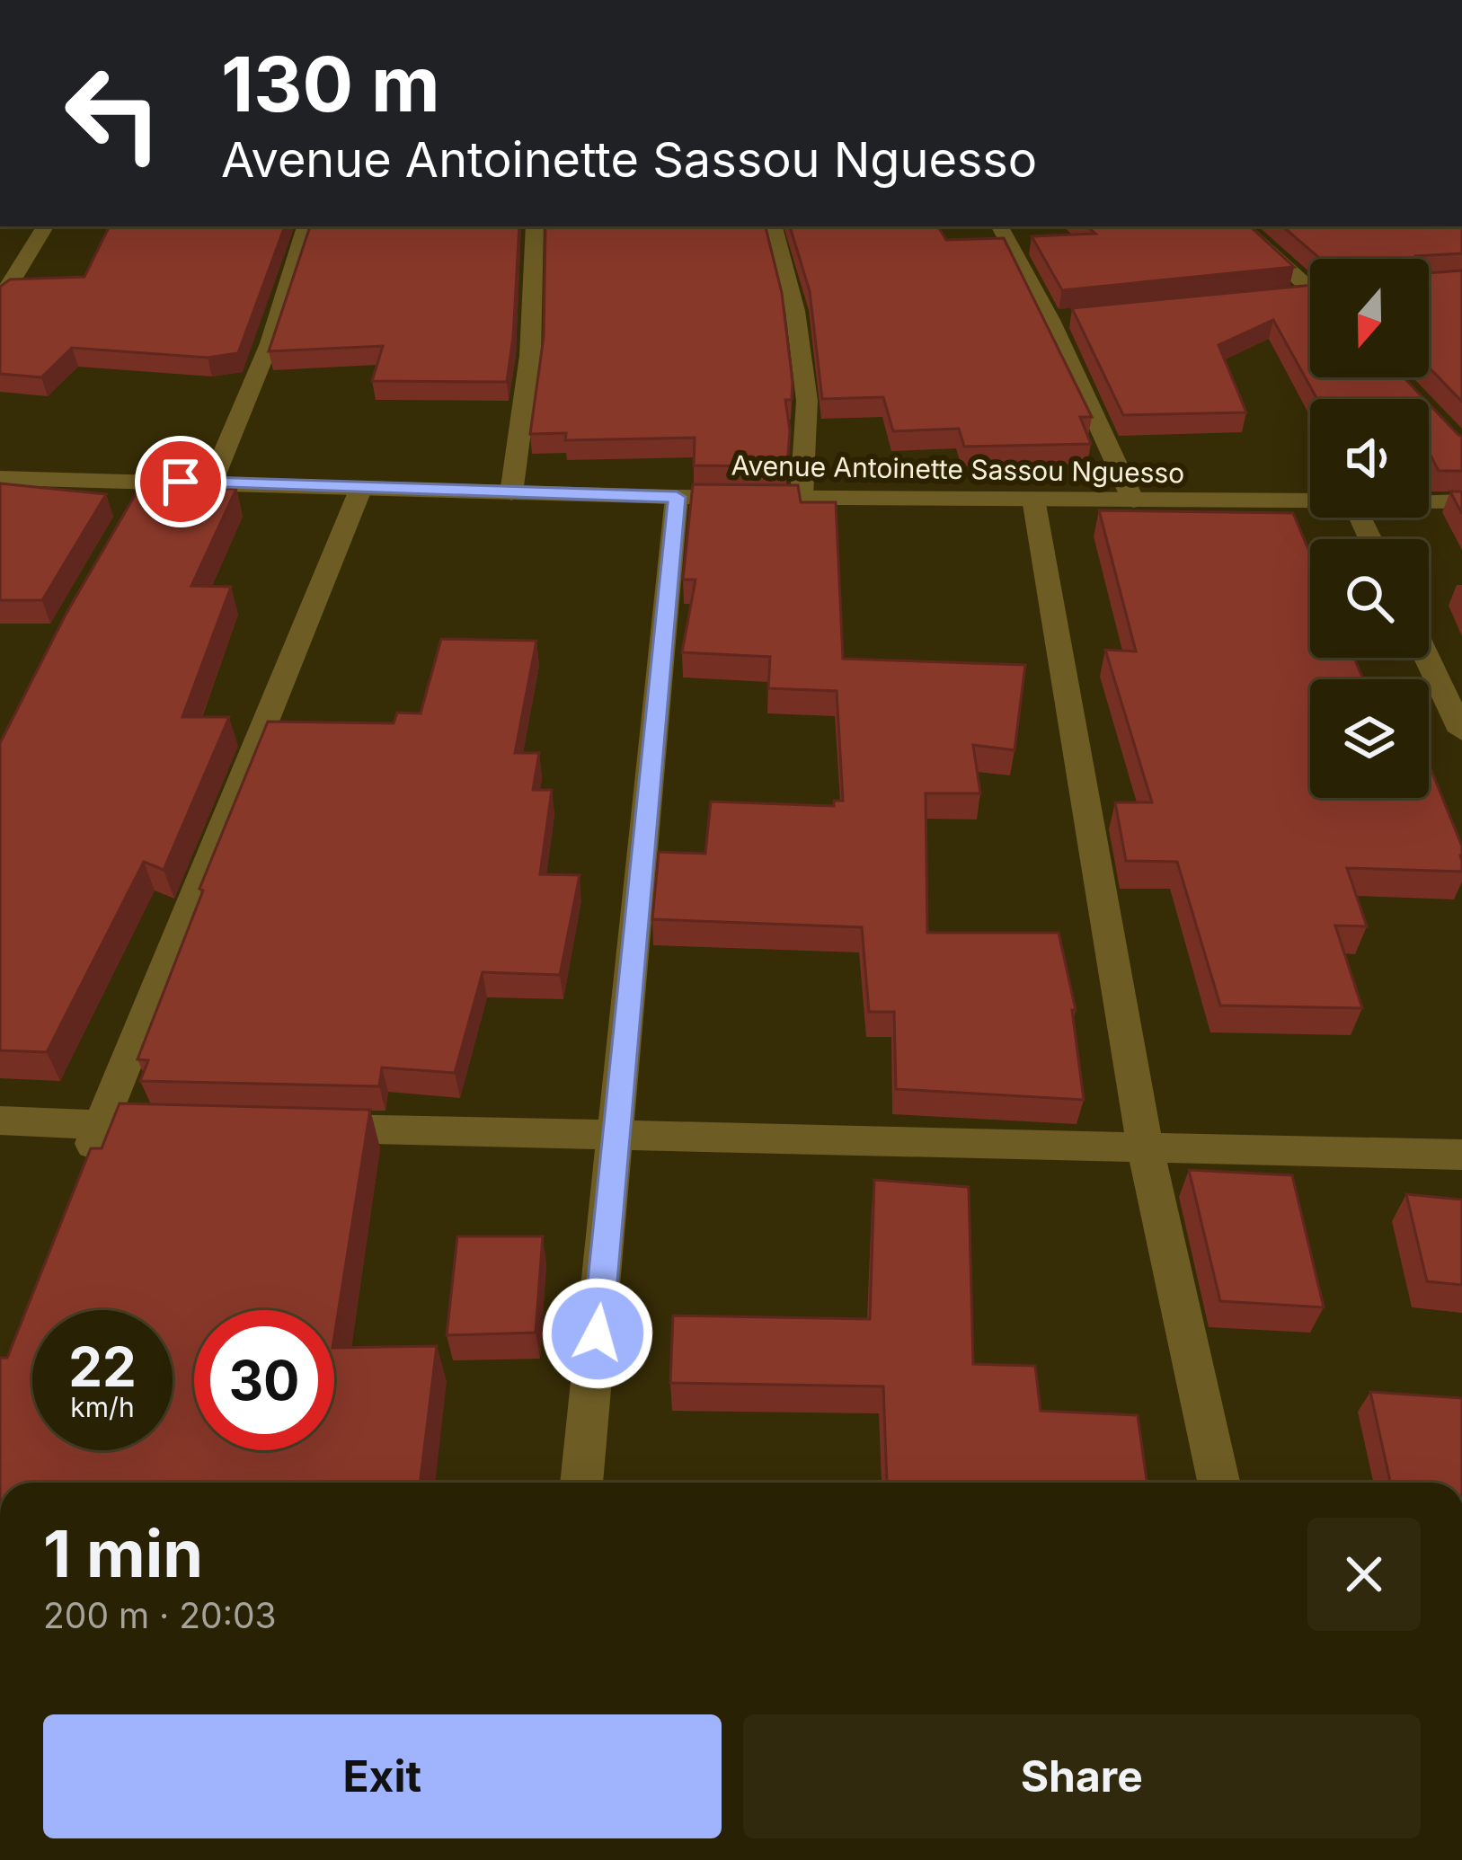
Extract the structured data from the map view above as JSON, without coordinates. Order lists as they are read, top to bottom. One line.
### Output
{"streets":{"street":["Avenue Antoinette Sassou Nguesso"]},"north":"bottom","page":{"turn":["130 m","Avenue Antoinette Sassou Nguesso"],"speed":"22 km/h","limit":"30","heading":["1 min","200 m · 20:03"],"buttons":["Exit","Share"]}}
